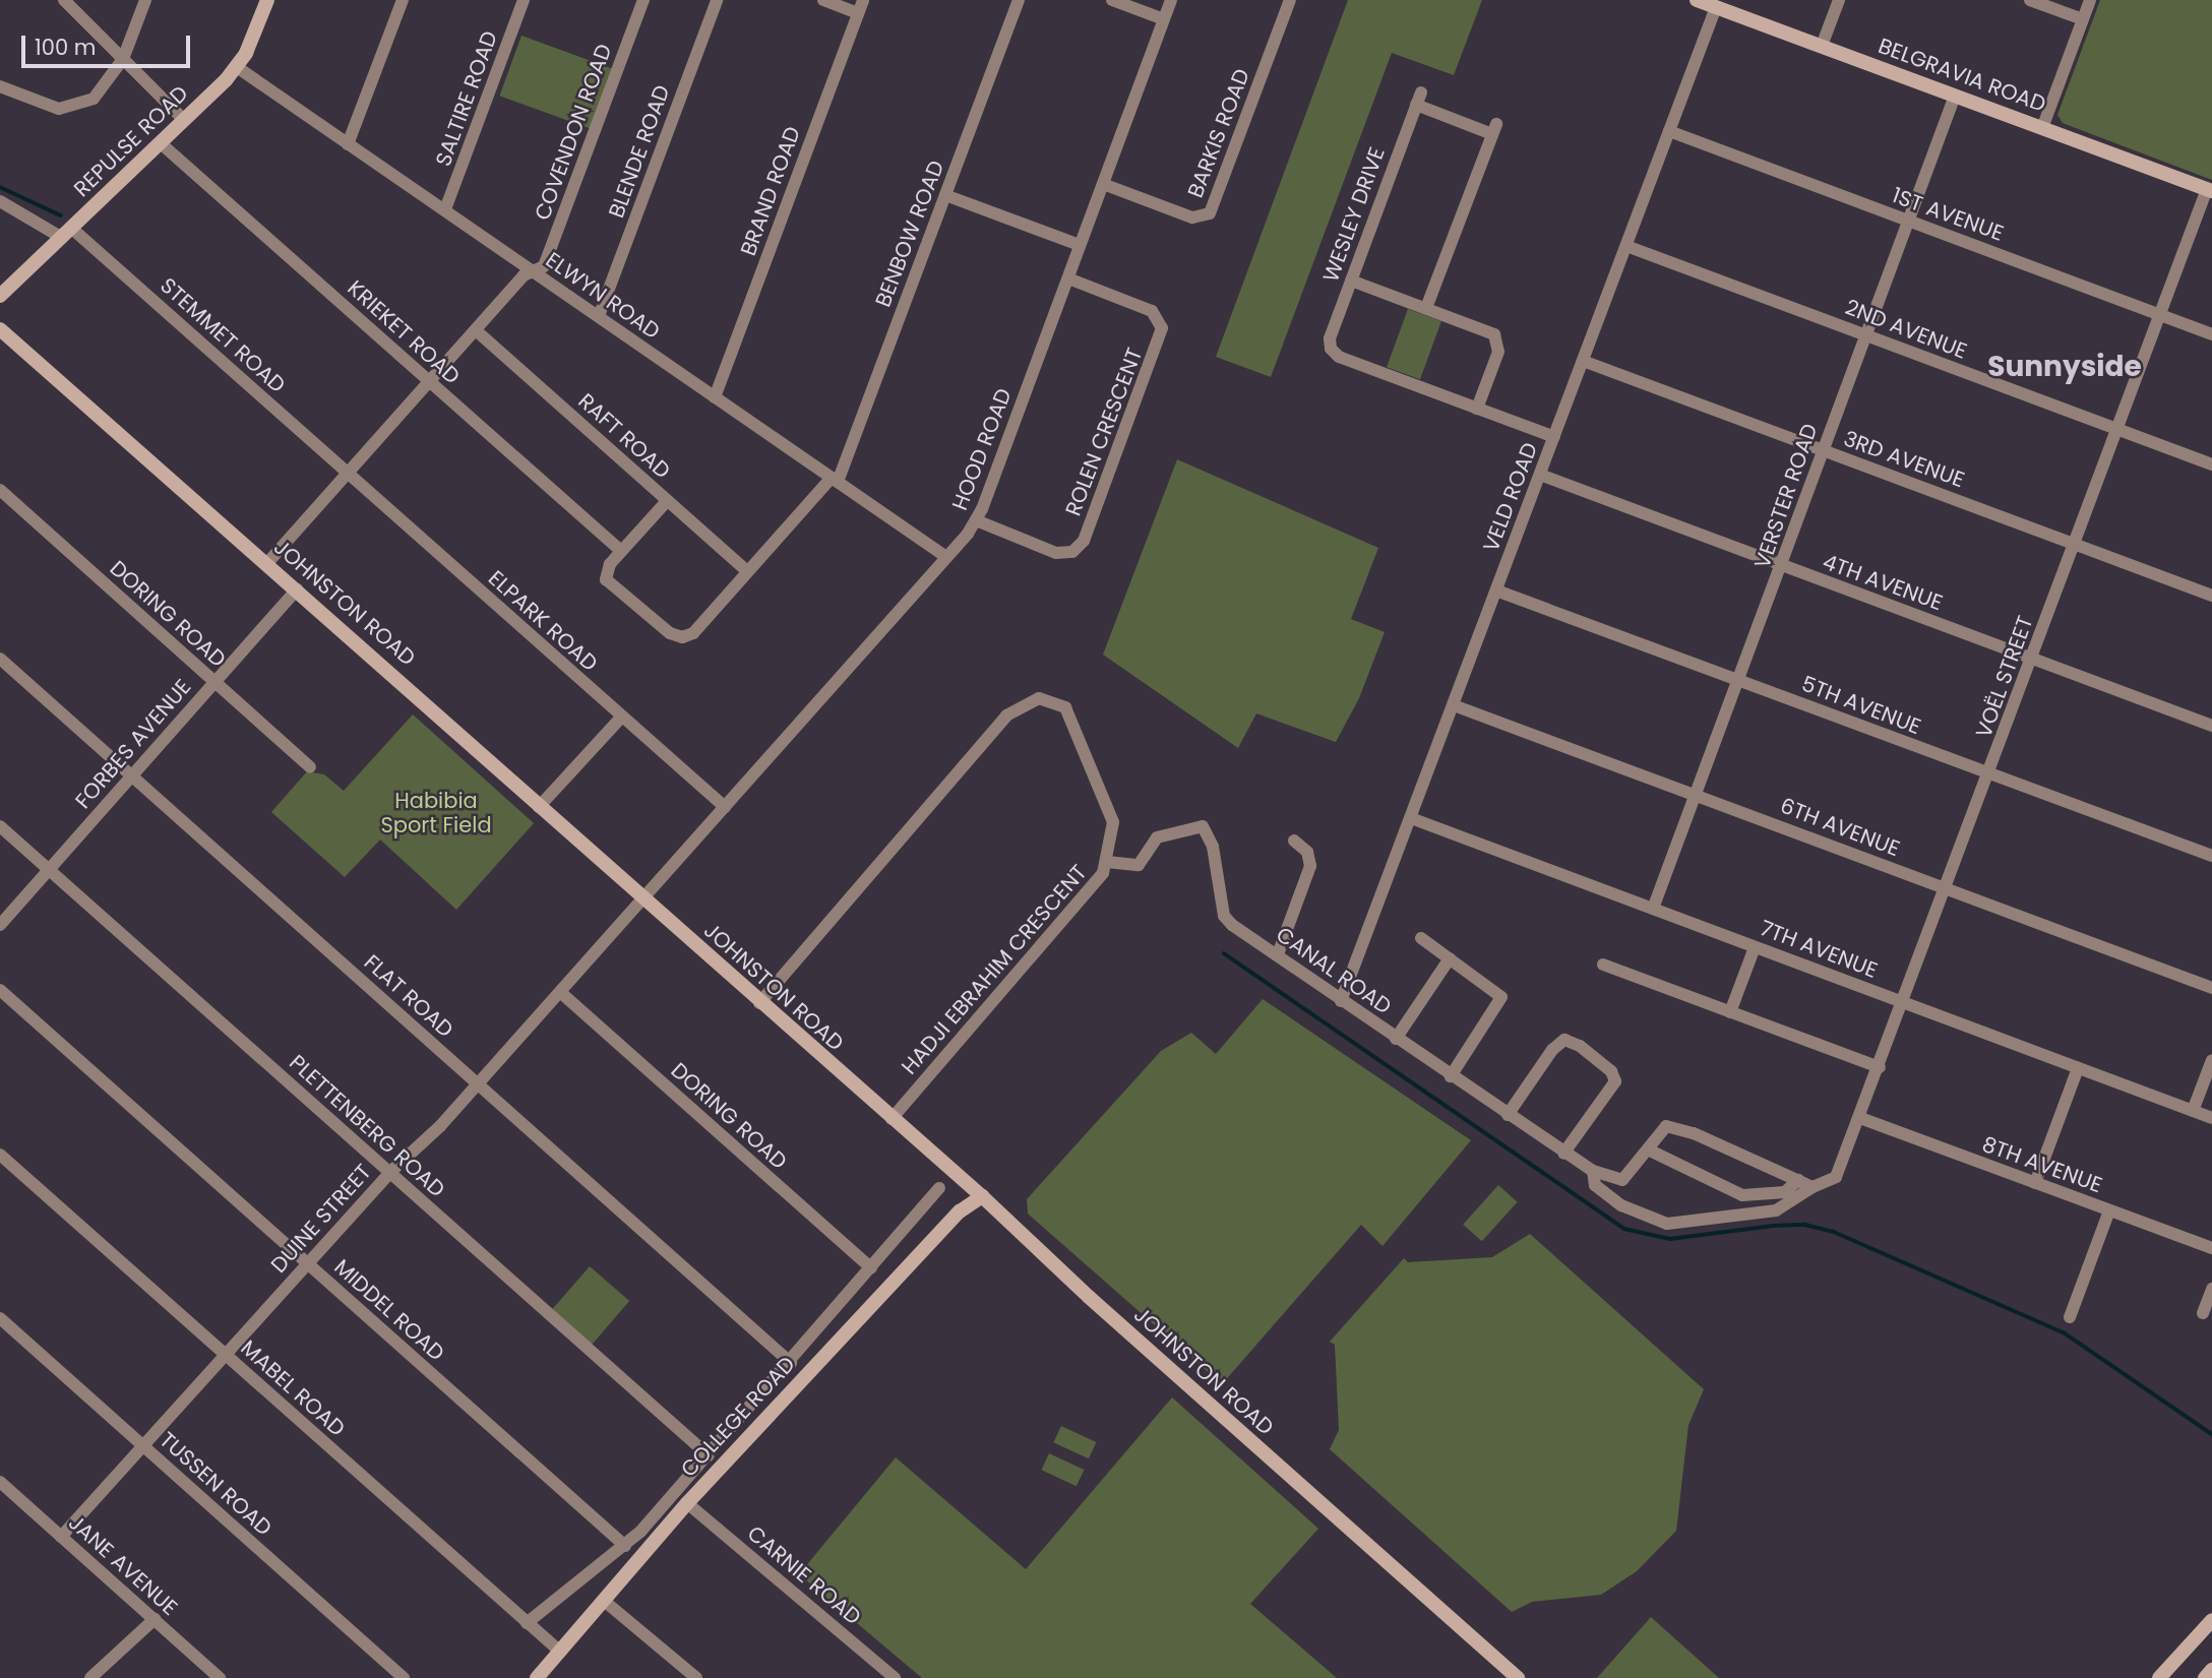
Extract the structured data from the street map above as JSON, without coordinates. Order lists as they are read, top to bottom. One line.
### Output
{"streets":{"street":["BELGRAVIA ROAD","SALTIRE ROAD","COVENDON ROAD","BARKIS ROAD","REPULSE ROAD","BLENDE ROAD","BRAND ROAD","WESLEY DRIVE","1ST AVENUE","BENBOW ROAD","ELWYN ROAD","2ND AVENUE","KRIEKET ROAD","STEMMET ROAD","ROLEN CRESCENT","RAFT ROAD","HOOD ROAD","3RD AVENUE","VERSTER ROAD","VELD ROAD","4TH AVENUE","JOHNSTON ROAD","DORING ROAD","ELPARK ROAD","VOËL STREET","5TH AVENUE","FORBES AVENUE","6TH AVENUE","7TH AVENUE","HADJI EBRAHIM CRESCENT","CANAL ROAD","FLAT ROAD","PLETTENBERG ROAD","8TH AVENUE","DUINE STREET","MIDDEL ROAD","MABEL ROAD","COLLEGE ROAD","TUSSEN ROAD","JANE AVENUE","CARNIE ROAD"]},"crossings":[["BELGRAVIA ROAD","VERSTER ROAD"],["BELGRAVIA ROAD","VELD ROAD"],["BELGRAVIA ROAD","VOËL STREET"],["SALTIRE ROAD","ELWYN ROAD"],["COVENDON ROAD","ELWYN ROAD"],["BARKIS ROAD","HOOD ROAD"],["REPULSE ROAD","ELWYN ROAD"],["REPULSE ROAD","KRIEKET ROAD"],["REPULSE ROAD","STEMMET ROAD"],["BLENDE ROAD","ELWYN ROAD"],["BRAND ROAD","ELWYN ROAD"],["1ST AVENUE","VERSTER ROAD"],["1ST AVENUE","VELD ROAD"],["1ST AVENUE","VOËL STREET"],["BENBOW ROAD","ELWYN ROAD"],["BENBOW ROAD","KRIEKET ROAD"],["BENBOW ROAD","RAFT ROAD"],["ELWYN ROAD","HOOD ROAD"],["2ND AVENUE","VERSTER ROAD"],["2ND AVENUE","VELD ROAD"],["2ND AVENUE","VOËL STREET"],["STEMMET ROAD","ELPARK ROAD"],["ROLEN CRESCENT","HOOD ROAD"],["HOOD ROAD","JOHNSTON ROAD"],["HOOD ROAD","ELPARK ROAD"],["HOOD ROAD","DUINE STREET"],["3RD AVENUE","VERSTER ROAD"],["3RD AVENUE","VELD ROAD"],["3RD AVENUE","VOËL STREET"],["VERSTER ROAD","4TH AVENUE"],["VERSTER ROAD","5TH AVENUE"],["VERSTER ROAD","6TH AVENUE"],["VERSTER ROAD","7TH AVENUE"],["VELD ROAD","4TH AVENUE"],["VELD ROAD","5TH AVENUE"],["VELD ROAD","6TH AVENUE"],["VELD ROAD","7TH AVENUE"],["VELD ROAD","CANAL ROAD"],["4TH AVENUE","VOËL STREET"],["JOHNSTON ROAD","FORBES AVENUE"],["JOHNSTON ROAD","HADJI EBRAHIM CRESCENT"],["JOHNSTON ROAD","DUINE STREET"],["JOHNSTON ROAD","COLLEGE ROAD"],["DORING ROAD","FORBES AVENUE"],["DORING ROAD","DUINE STREET"],["VOËL STREET","5TH AVENUE"],["VOËL STREET","6TH AVENUE"],["VOËL STREET","7TH AVENUE"],["VOËL STREET","8TH AVENUE"],["FORBES AVENUE","FLAT ROAD"],["FORBES AVENUE","PLETTENBERG ROAD"],["HADJI EBRAHIM CRESCENT","CANAL ROAD"],["FLAT ROAD","DUINE STREET"],["PLETTENBERG ROAD","DUINE STREET"],["DUINE STREET","MIDDEL ROAD"],["DUINE STREET","MABEL ROAD"],["DUINE STREET","TUSSEN ROAD"],["DUINE STREET","JANE AVENUE"],["MABEL ROAD","COLLEGE ROAD"],["COLLEGE ROAD","CARNIE ROAD"]],"districts":["Sunnyside"],"parks":["Habibia Sport Field"],"scale_bar":"100 m"}
